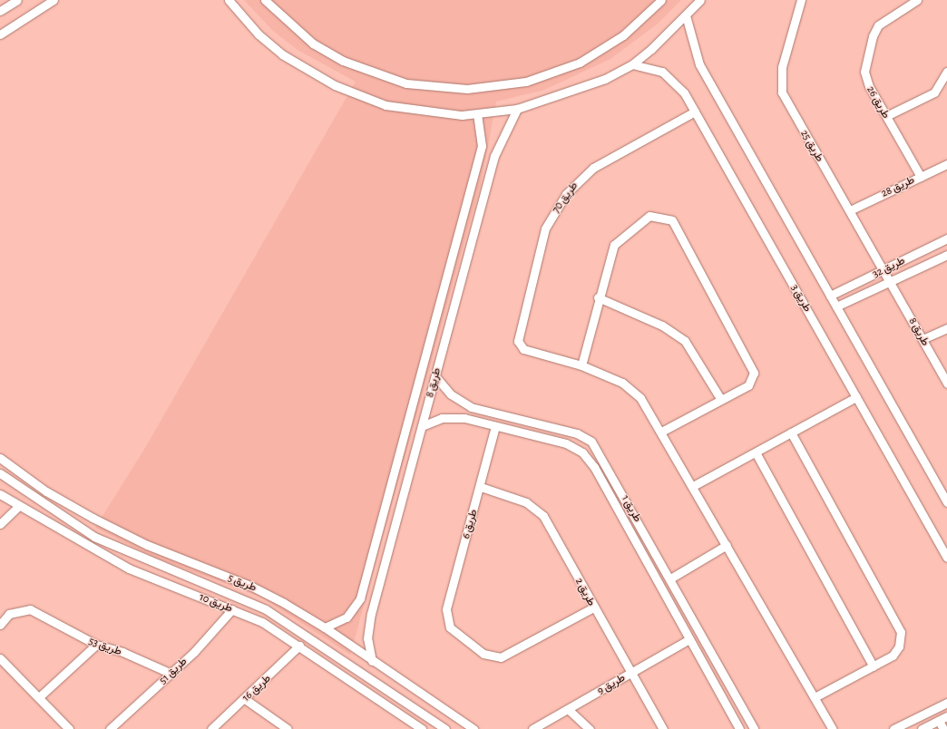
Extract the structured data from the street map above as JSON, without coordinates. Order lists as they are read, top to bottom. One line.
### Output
{"streets":{"street":["طريق 26","طريق 25","طريق 28","طريق 70","طريق 32","طريق 3","طريق 8","طريق 1","طريق 6","طريق 5","طريق 2","طريق 10","طريق 53","طريق 51","طريق 9","طريق 16"]},"crossings":[["طريق 26","طريق 28"],["طريق 25","طريق 28"],["طريق 25","طريق 32"],["طريق 25","طريق 8"],["طريق 70","طريق 3"],["طريق 32","طريق 8"],["طريق 8","طريق 1"],["طريق 8","طريق 5"],["طريق 1","طريق 6"],["طريق 1","طريق 9"],["طريق 6","طريق 2"],["طريق 2","طريق 9"],["طريق 10","طريق 51"],["طريق 10","طريق 16"],["طريق 53","طريق 51"]]}
